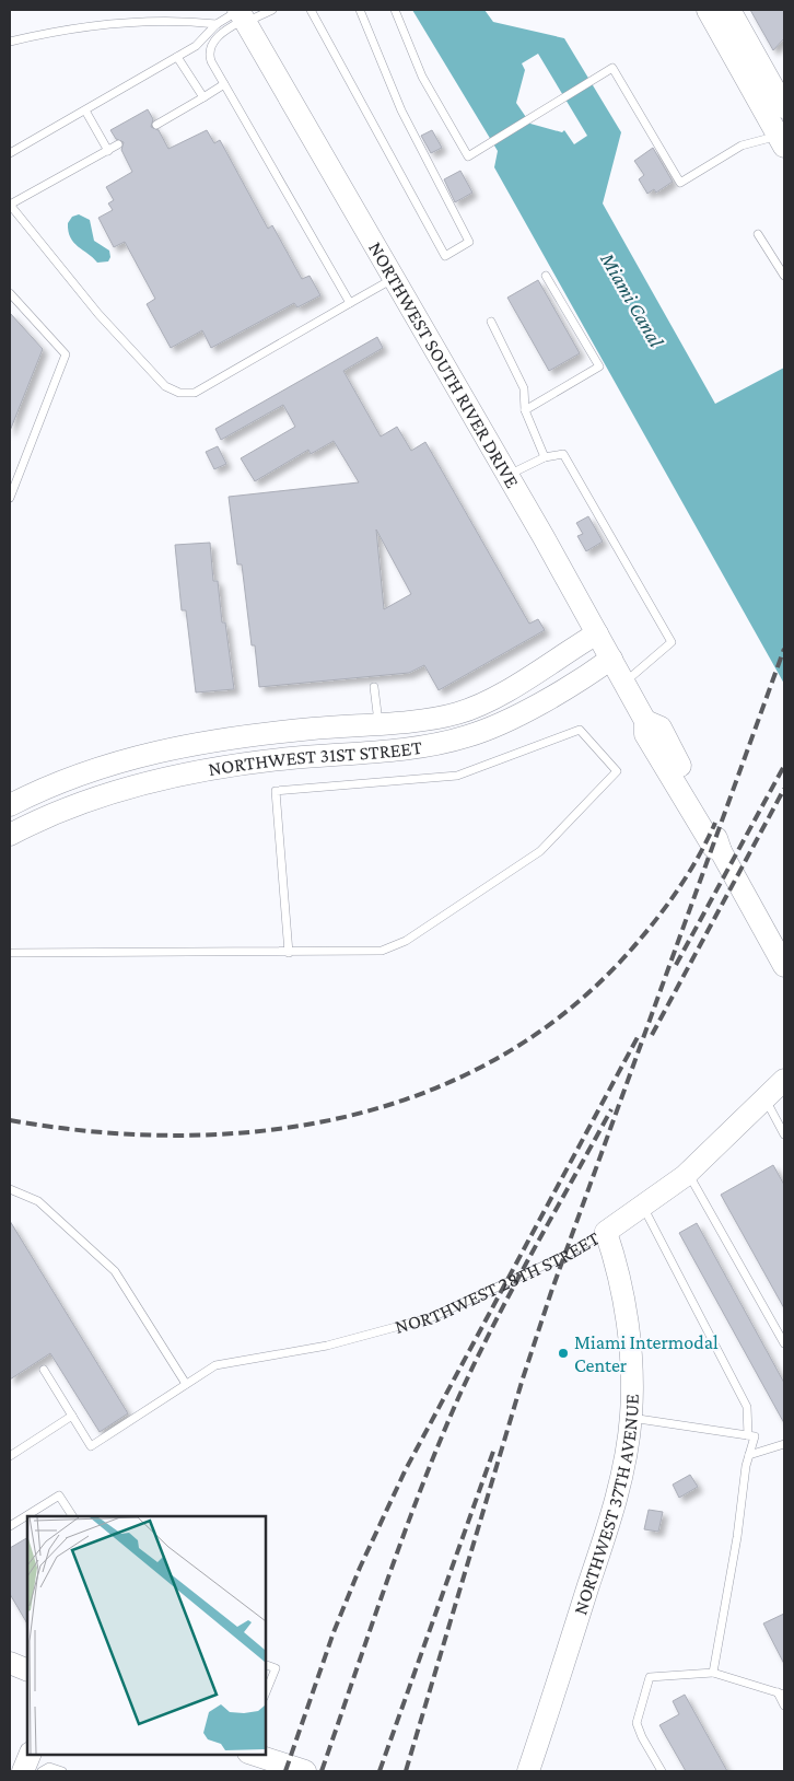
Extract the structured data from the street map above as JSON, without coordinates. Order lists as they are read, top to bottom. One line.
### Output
{"streets":{"street":["NORTHWEST SOUTH RIVER DRIVE","NORTHWEST 31ST STREET","NORTHWEST 28TH STREET","NORTHWEST 37TH AVENUE"]},"crossings":[["NORTHWEST SOUTH RIVER DRIVE","NORTHWEST 31ST STREET"],["NORTHWEST 28TH STREET","NORTHWEST 37TH AVENUE"]],"water":["Miami Canal"],"places":["Miami Intermodal Center"]}
